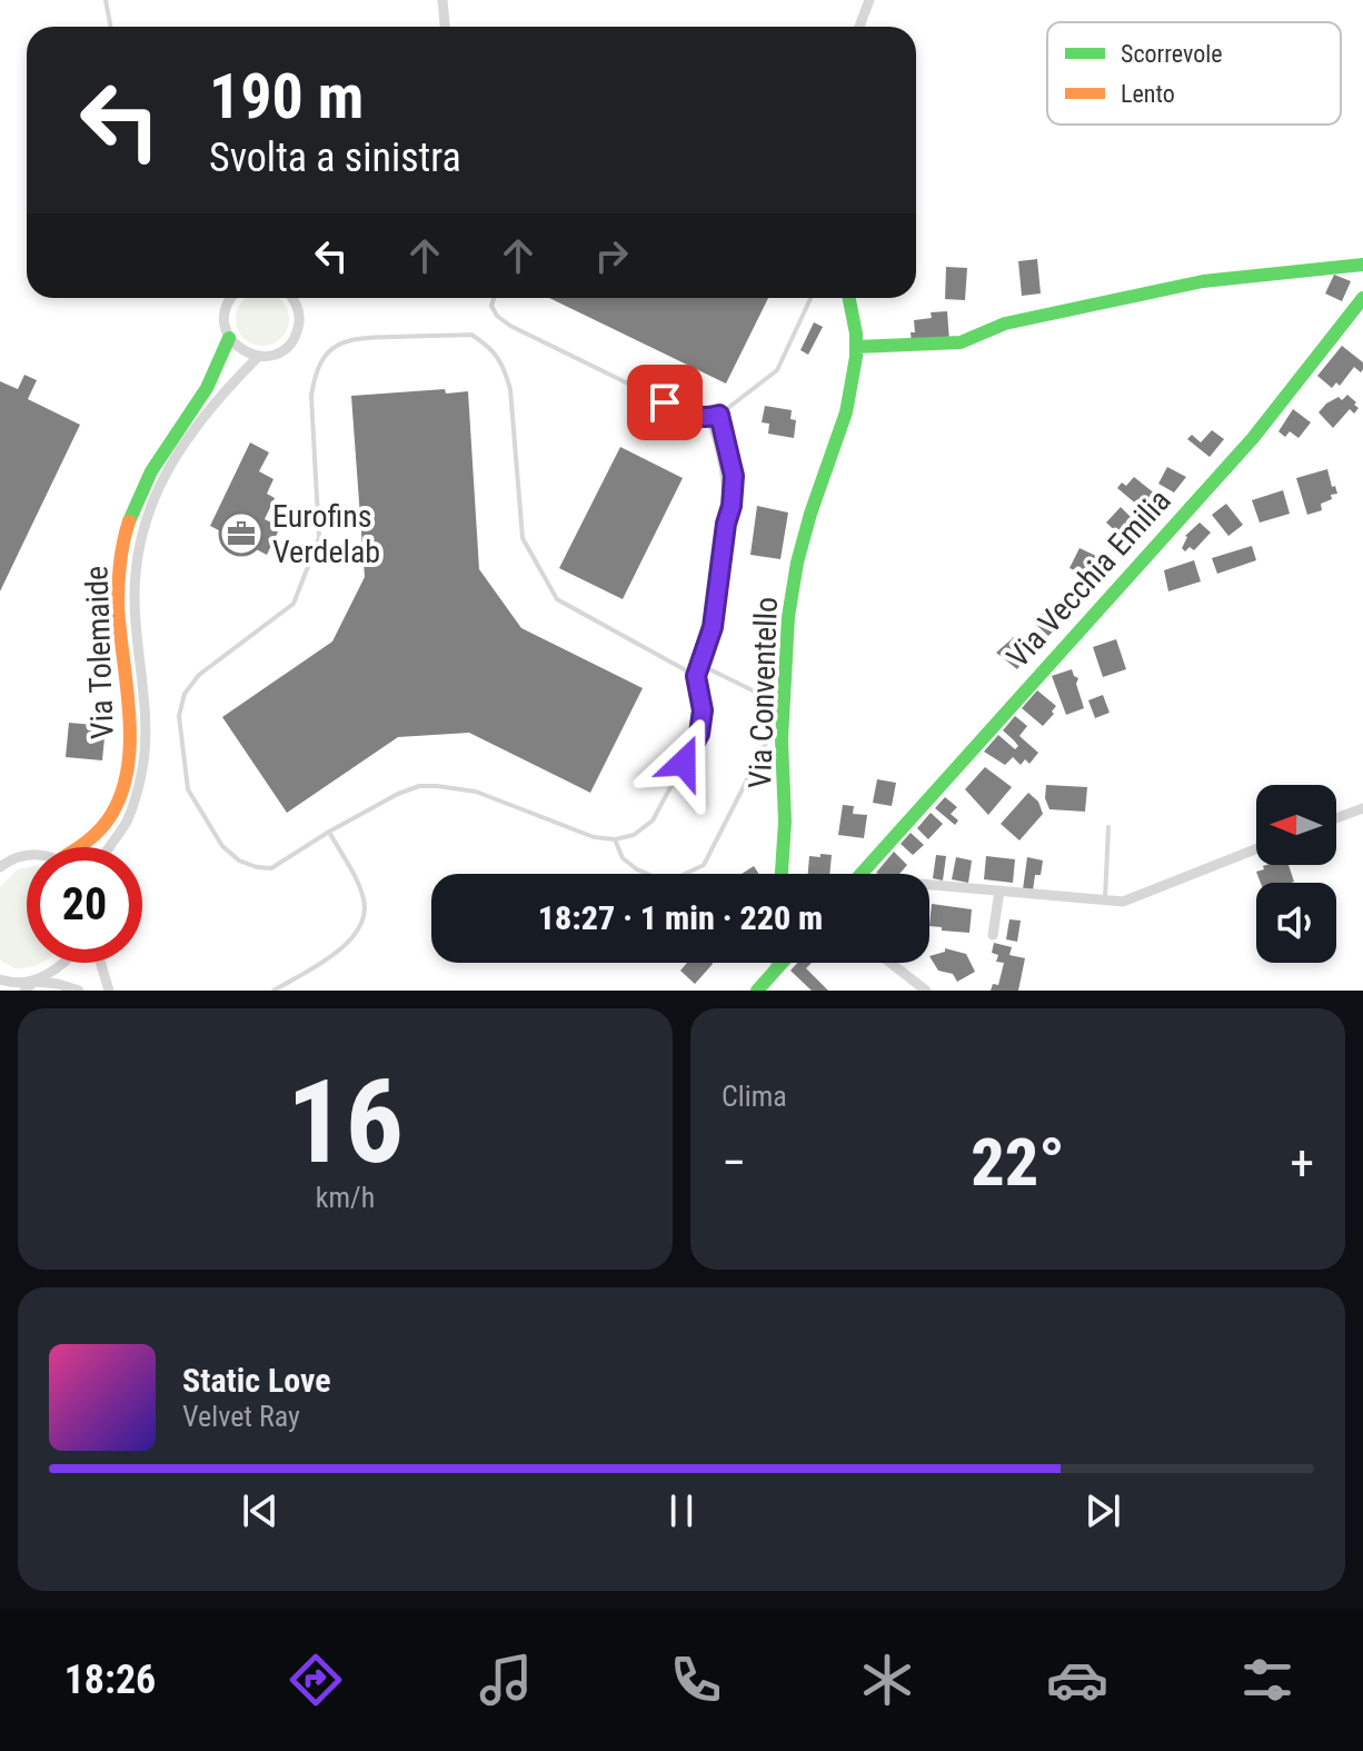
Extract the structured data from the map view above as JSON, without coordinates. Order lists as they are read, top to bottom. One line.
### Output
{"streets":{"street":["Via Vecchia Emilia","Via Tolemaide","Via Conventello"]},"places":{"office":["Eurofins Verdelab"]},"legend":["Scorrevole","Lento"],"north":"left","page":{"turn":["190 m","Svolta a sinistra"],"limit":"20","trip":"18:27 · 1 min · 220 m","tile":[["16","km/h"],"Clima"],"heat":["−","22°","+"],"song":["Static Love","Velvet Ray"],"tabs":"18:26"}}
